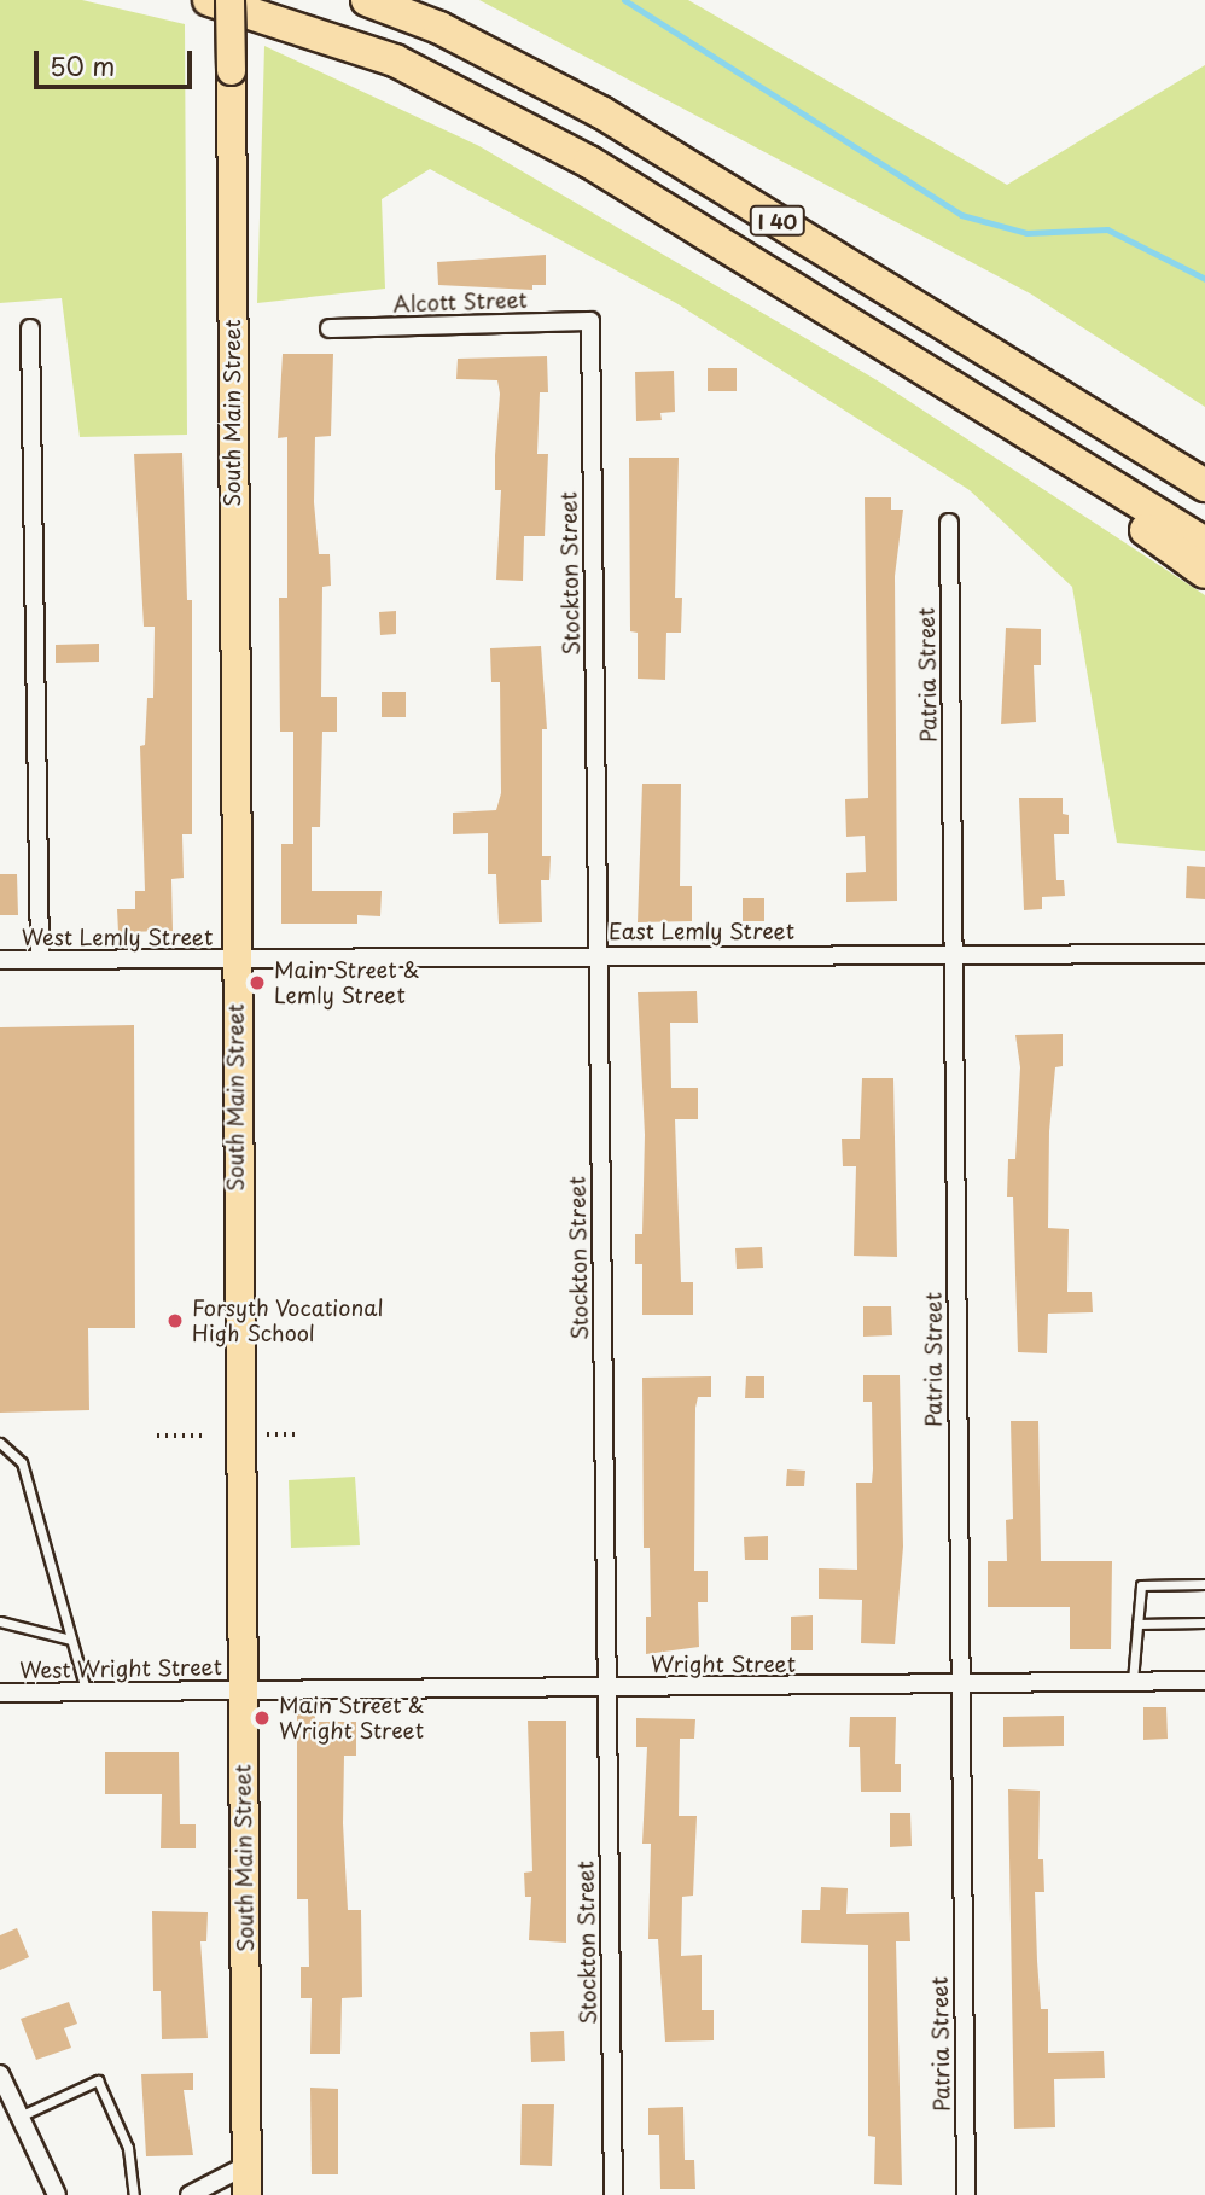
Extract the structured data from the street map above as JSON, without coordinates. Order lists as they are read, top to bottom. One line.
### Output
{"streets":{"highway":["I 40"],"main road":["South Main Street"],"street":["Alcott Street","Stockton Street","Patria Street","East Lemly Street","West Lemly Street","Wright Street","West Wright Street"]},"crossings":[["Alcott Street","Stockton Street"],["South Main Street","East Lemly Street"],["South Main Street","West Lemly Street"],["South Main Street","Wright Street"],["South Main Street","West Wright Street"],["Stockton Street","East Lemly Street"],["Stockton Street","Wright Street"],["Patria Street","East Lemly Street"],["Patria Street","Wright Street"],["East Lemly Street","West Lemly Street"],["Wright Street","West Wright Street"]],"places":["Main Street & Lemly Street","Forsyth Vocational High School","Main Street & Wright Street"],"scale_bar":"50 m"}
